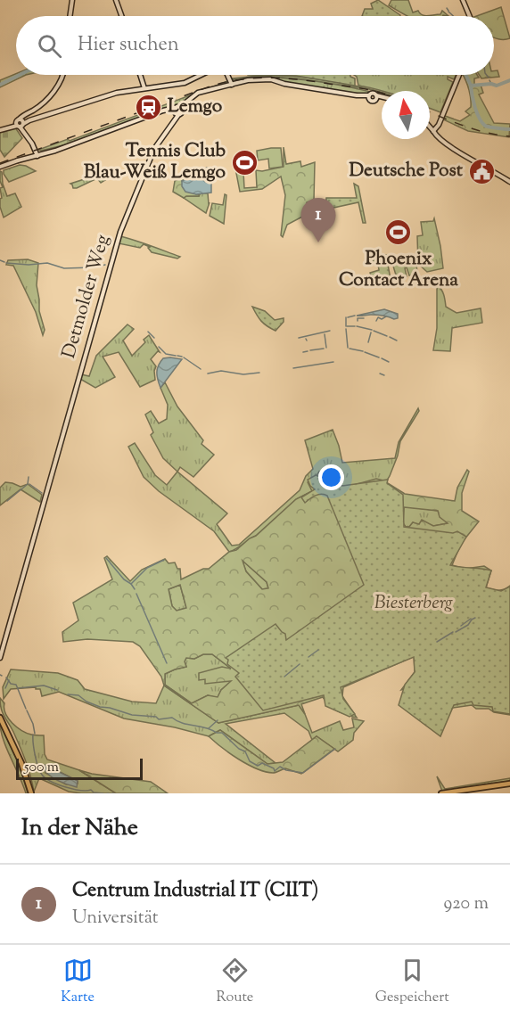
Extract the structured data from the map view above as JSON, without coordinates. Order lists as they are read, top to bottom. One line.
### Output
{"streets":{"street":["Detmolder Weg"]},"parks":["Biesterberg"],"places":{"station":["Lemgo"],"sports":["Tennis Club Blau-Weiß Lemgo","Phoenix Contact Arena"],"public building":["Deutsche Post"]},"scale_bar":"500 m","north":"top","page":{"search":"Hier suchen","pins":"1","scale":"500 m","heading":"In der Nähe","list":[{"mark":"1","name":"Centrum Industrial IT (CIIT)","note":"Universität","value":"920 m"}],"nav":["Karte","Route","Gespeichert"]}}
